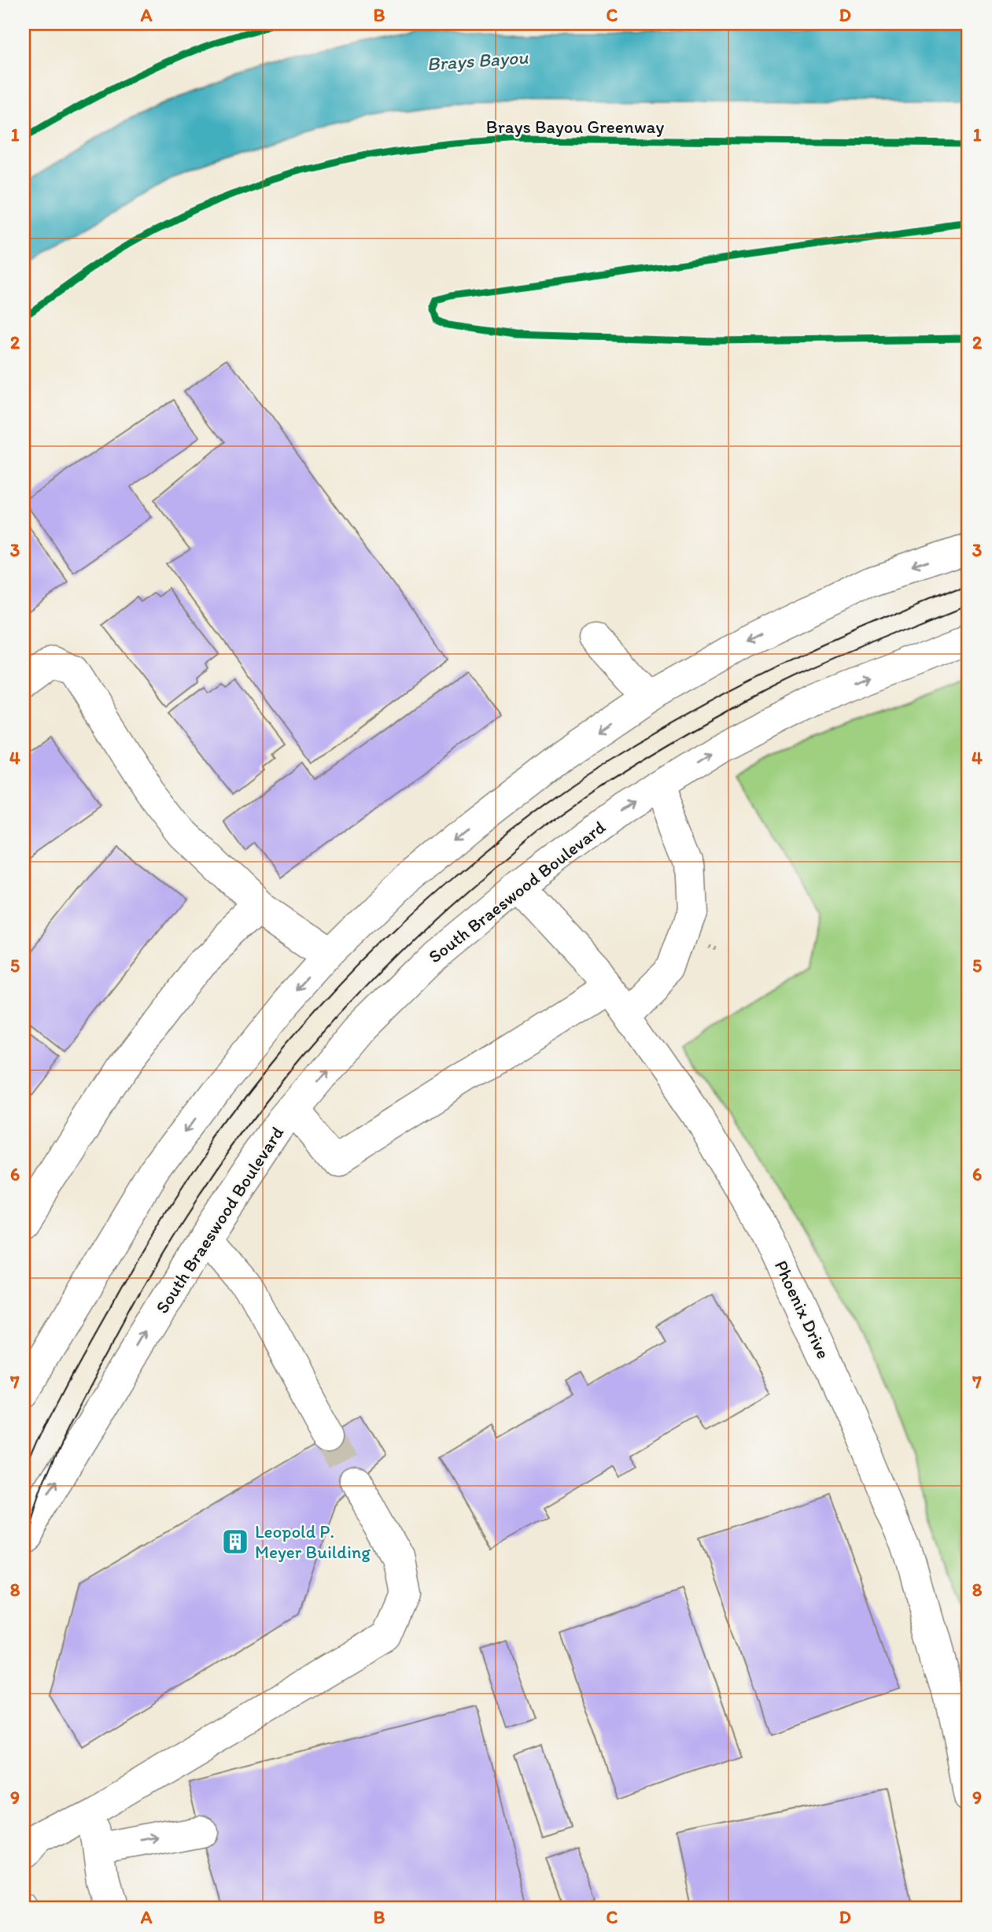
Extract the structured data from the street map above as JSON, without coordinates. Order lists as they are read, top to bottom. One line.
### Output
{"streets":{"main road":["South Braeswood Boulevard","Phoenix Drive"],"cycle path":["Brays Bayou Greenway"]},"crossings":[["South Braeswood Boulevard","Phoenix Drive"]],"water":["Brays Bayou"],"places":{"building":["Leopold P. Meyer Building"]},"grid":{"columns":["A","B","C","D"],"rows":["1","2","3","4","5","6","7","8","9"]}}
